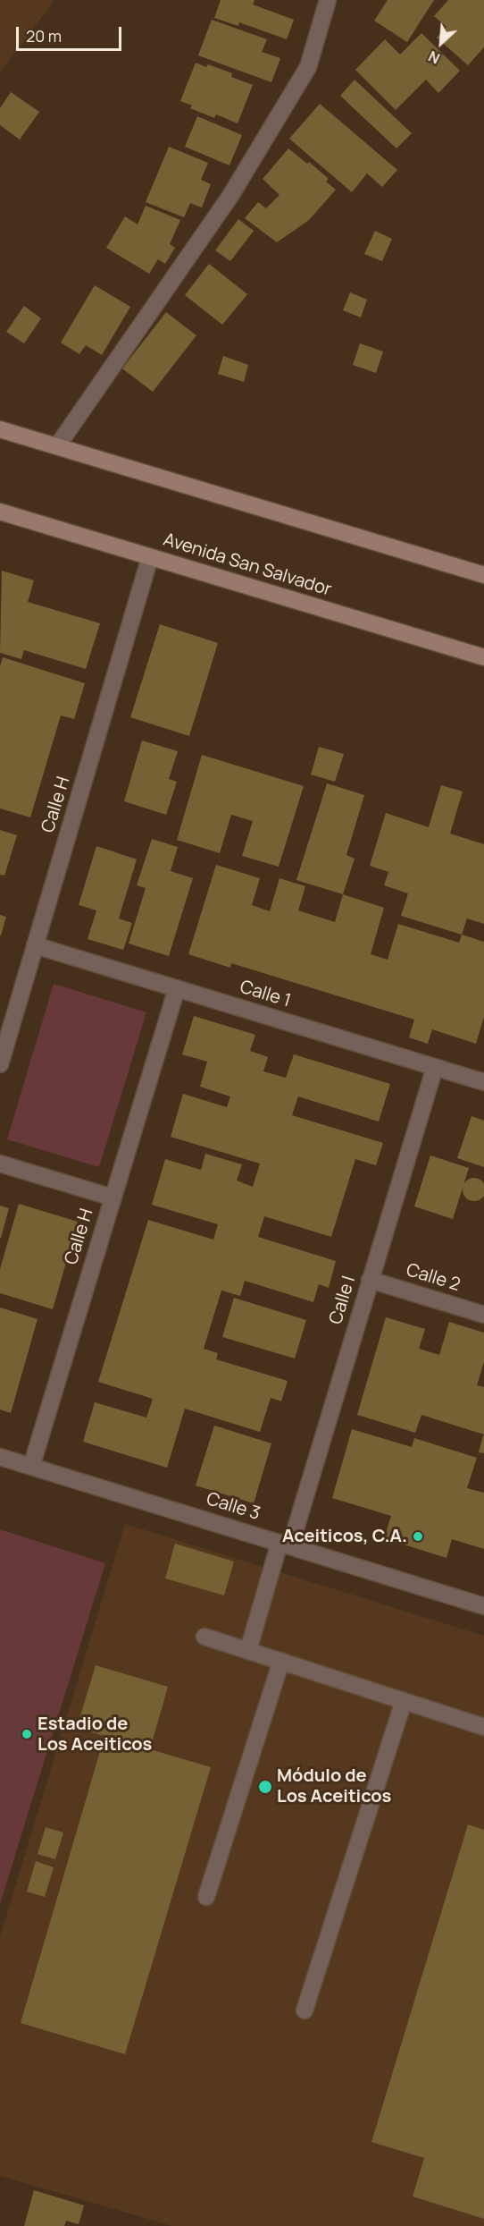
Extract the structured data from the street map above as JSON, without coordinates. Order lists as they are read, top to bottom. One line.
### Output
{"streets":{"street":["Avenida San Salvador","Calle H","Calle 1","Calle 2","Calle I","Calle 3"]},"crossings":[["Avenida San Salvador","Calle H"],["Calle H","Calle 1"],["Calle H","Calle 3"],["Calle 1","Calle I"],["Calle 2","Calle I"],["Calle I","Calle 3"]],"places":["Aceiticos, C.A.","Estadio de Los Aceiticos","Módulo de Los Aceiticos"],"scale_bar":"20 m","north":"bottom left"}
